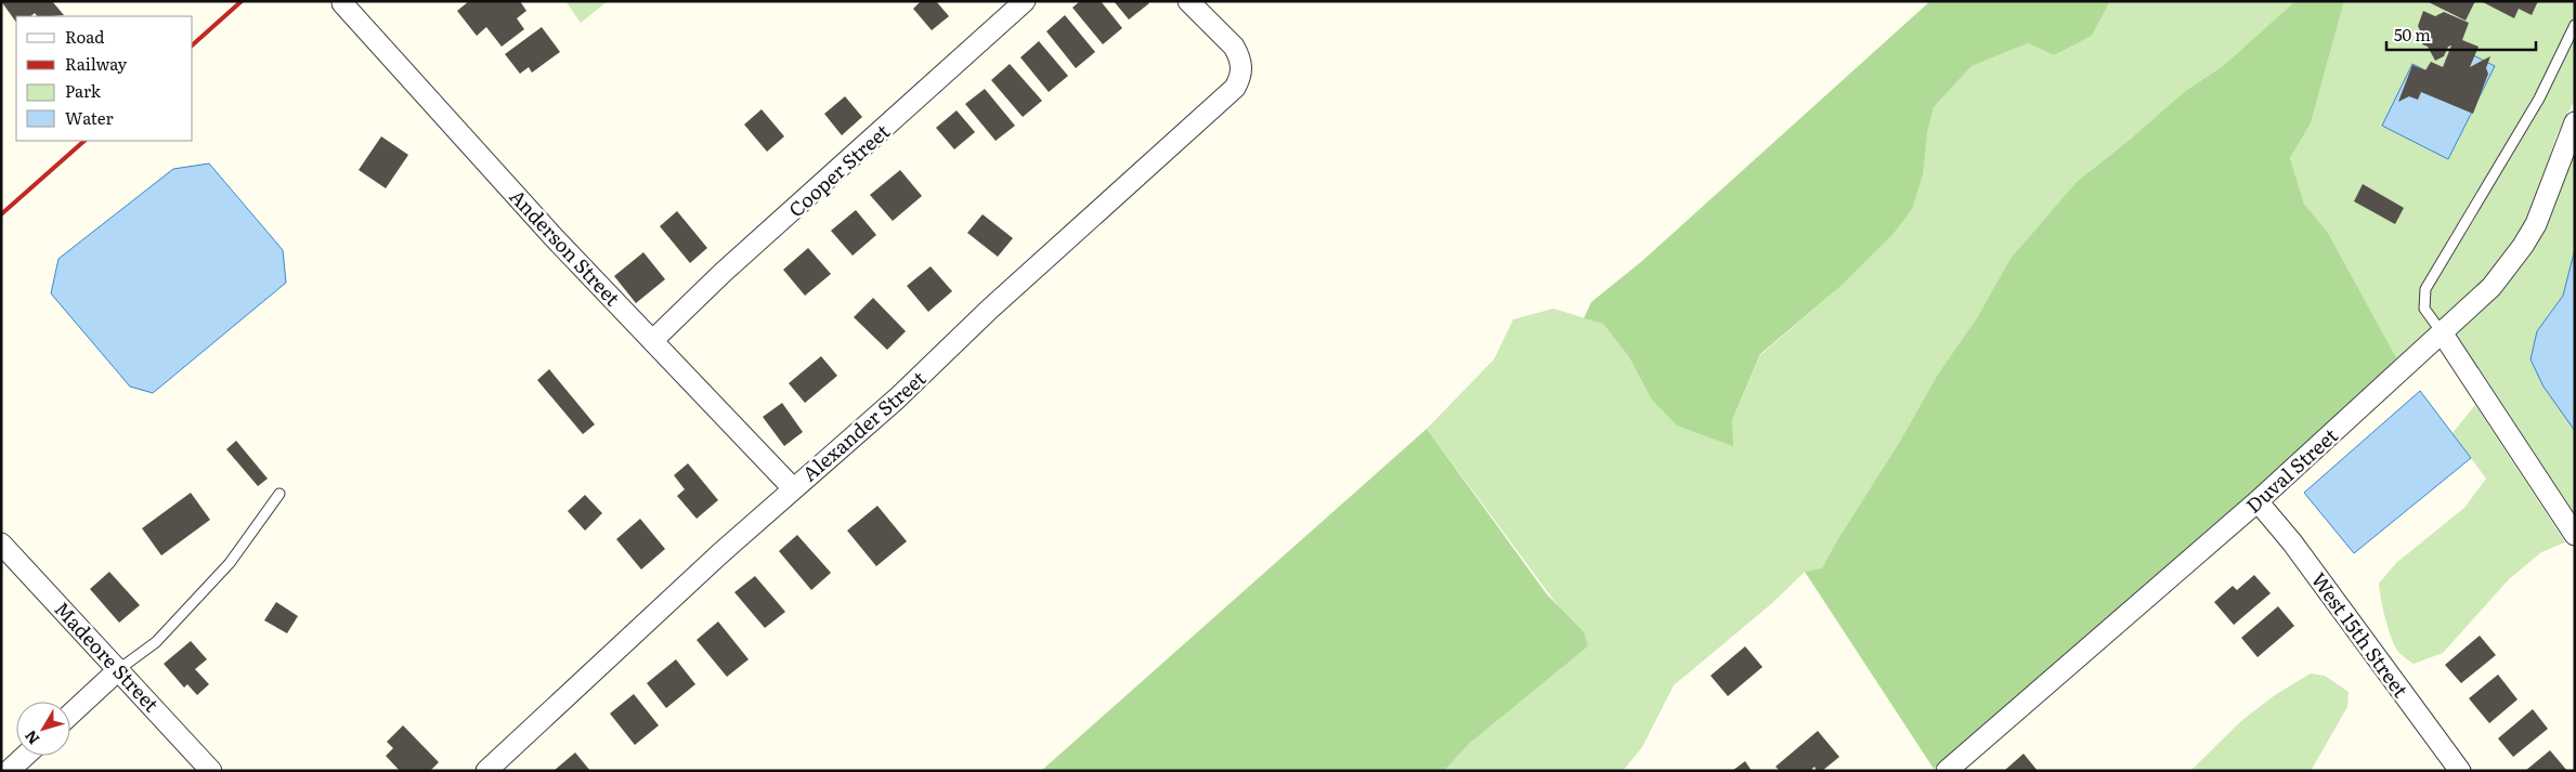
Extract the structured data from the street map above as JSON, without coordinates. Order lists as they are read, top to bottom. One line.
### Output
{"streets":{"street":["Cooper Street","Anderson Street","Alexander Street","Duval Street","West 15th Street","Madeore Street"]},"crossings":[["Cooper Street","Anderson Street"],["Anderson Street","Alexander Street"],["Duval Street","West 15th Street"]],"legend":["Road","Railway","Park","Water"],"scale_bar":"50 m","north":"bottom left"}
